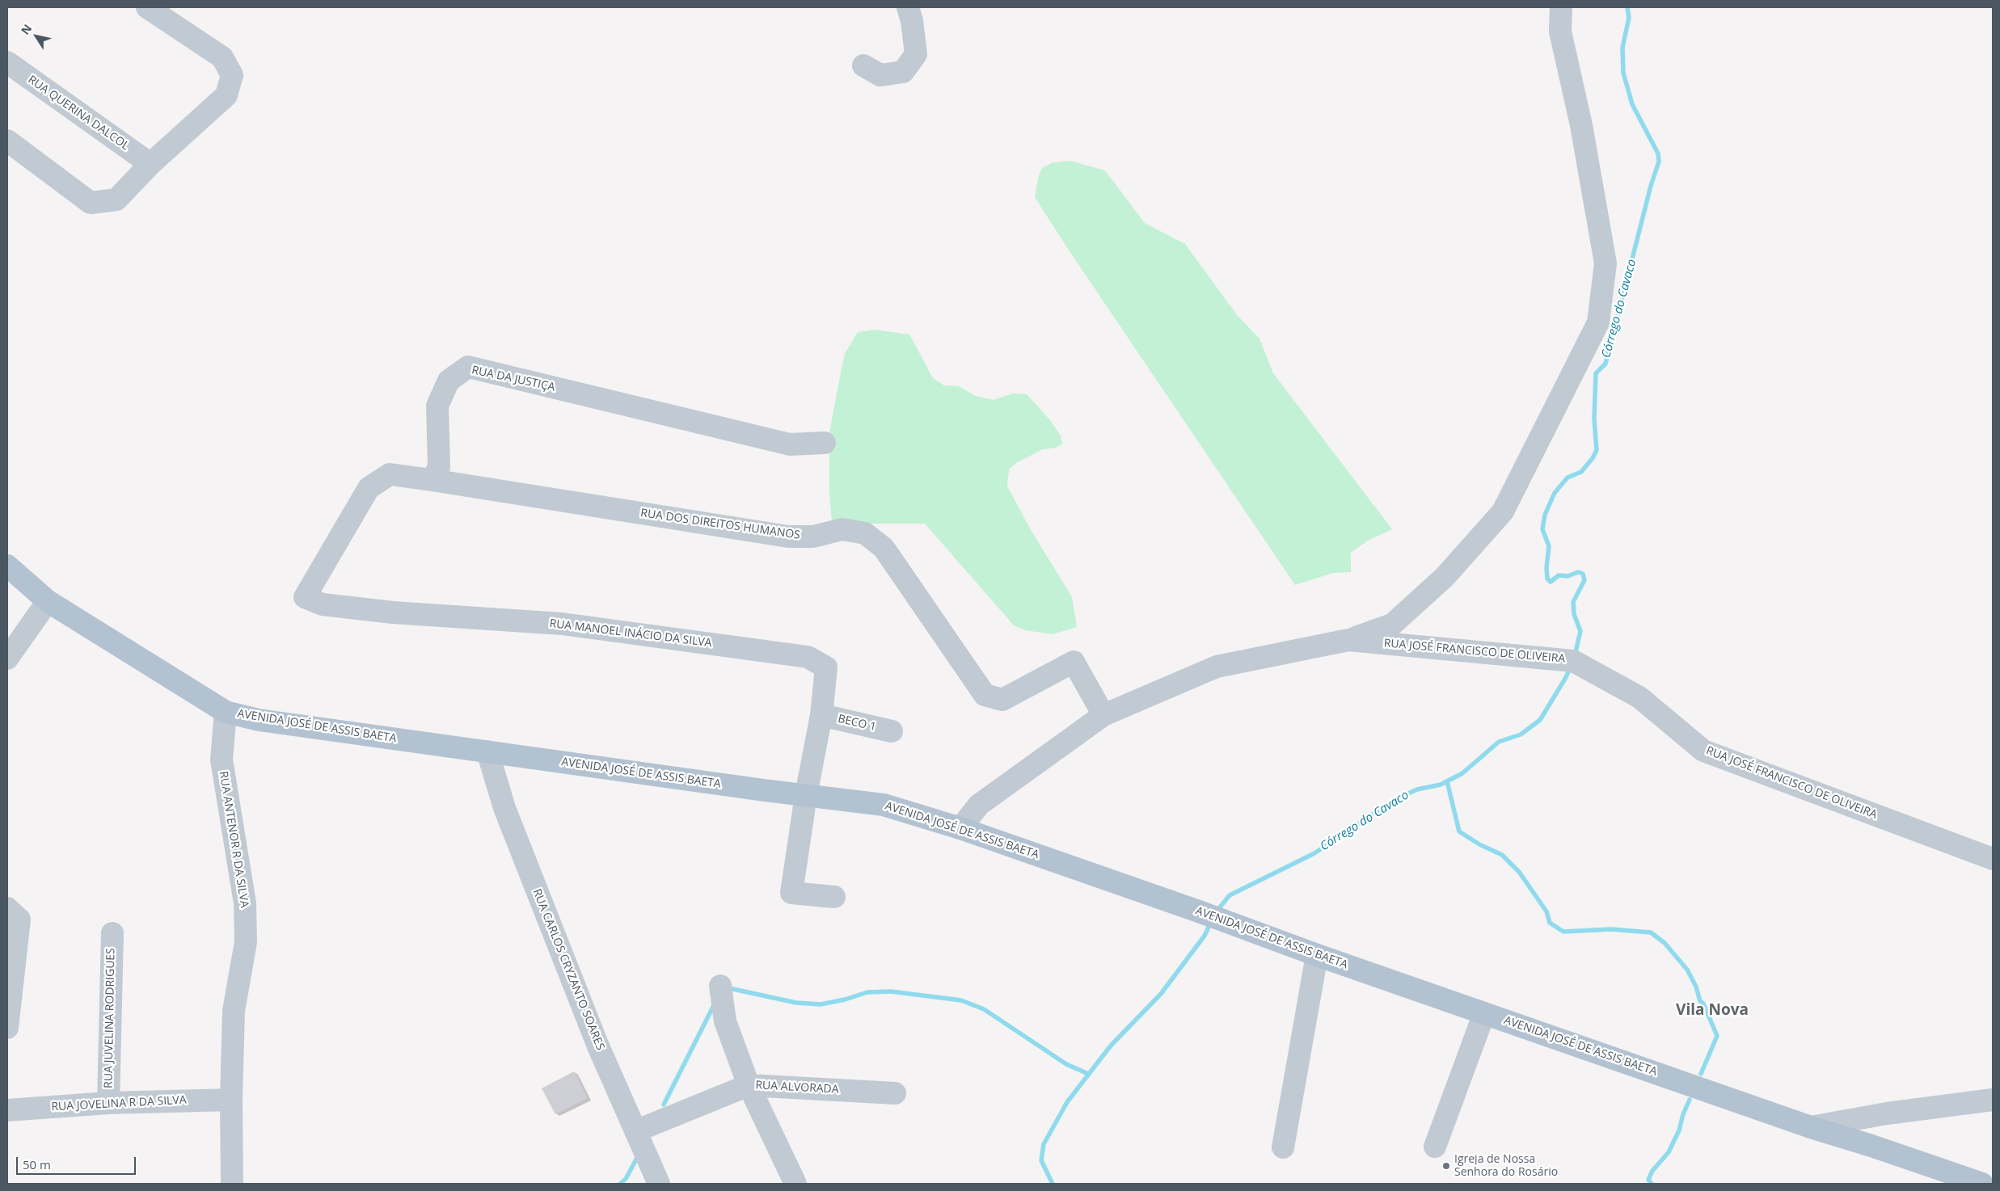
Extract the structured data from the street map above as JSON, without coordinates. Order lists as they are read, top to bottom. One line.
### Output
{"streets":{"main road":["AVENIDA JOSÉ DE ASSIS BAETA"],"street":["RUA QUERINA DALCOL","RUA DA JUSTIÇA","RUA DOS DIREITOS HUMANOS","RUA MANOEL INÁCIO DA SILVA","RUA JOSÉ FRANCISCO DE OLIVEIRA","BECO 1","RUA ANTENOR R DA SILVA","RUA CARLOS CRYZANTO SOARES","RUA JUVELINA RODRIGUES","RUA ALVORADA","RUA JOVELINA R DA SILVA"]},"crossings":[["RUA DA JUSTIÇA","RUA DOS DIREITOS HUMANOS"],["RUA DA JUSTIÇA","RUA MANOEL INÁCIO DA SILVA"],["RUA DOS DIREITOS HUMANOS","RUA MANOEL INÁCIO DA SILVA"],["RUA DOS DIREITOS HUMANOS","RUA JOSÉ FRANCISCO DE OLIVEIRA"],["RUA MANOEL INÁCIO DA SILVA","BECO 1"],["RUA MANOEL INÁCIO DA SILVA","AVENIDA JOSÉ DE ASSIS BAETA"],["RUA JOSÉ FRANCISCO DE OLIVEIRA","AVENIDA JOSÉ DE ASSIS BAETA"],["AVENIDA JOSÉ DE ASSIS BAETA","RUA ANTENOR R DA SILVA"],["AVENIDA JOSÉ DE ASSIS BAETA","RUA CARLOS CRYZANTO SOARES"],["RUA ANTENOR R DA SILVA","RUA JOVELINA R DA SILVA"],["RUA CARLOS CRYZANTO SOARES","RUA ALVORADA"],["RUA JUVELINA RODRIGUES","RUA JOVELINA R DA SILVA"]],"districts":["Vila Nova"],"water":["Córrego do Cavaco"],"places":["Igreja de Nossa Senhora do Rosário"],"scale_bar":"50 m","north":"top left"}
